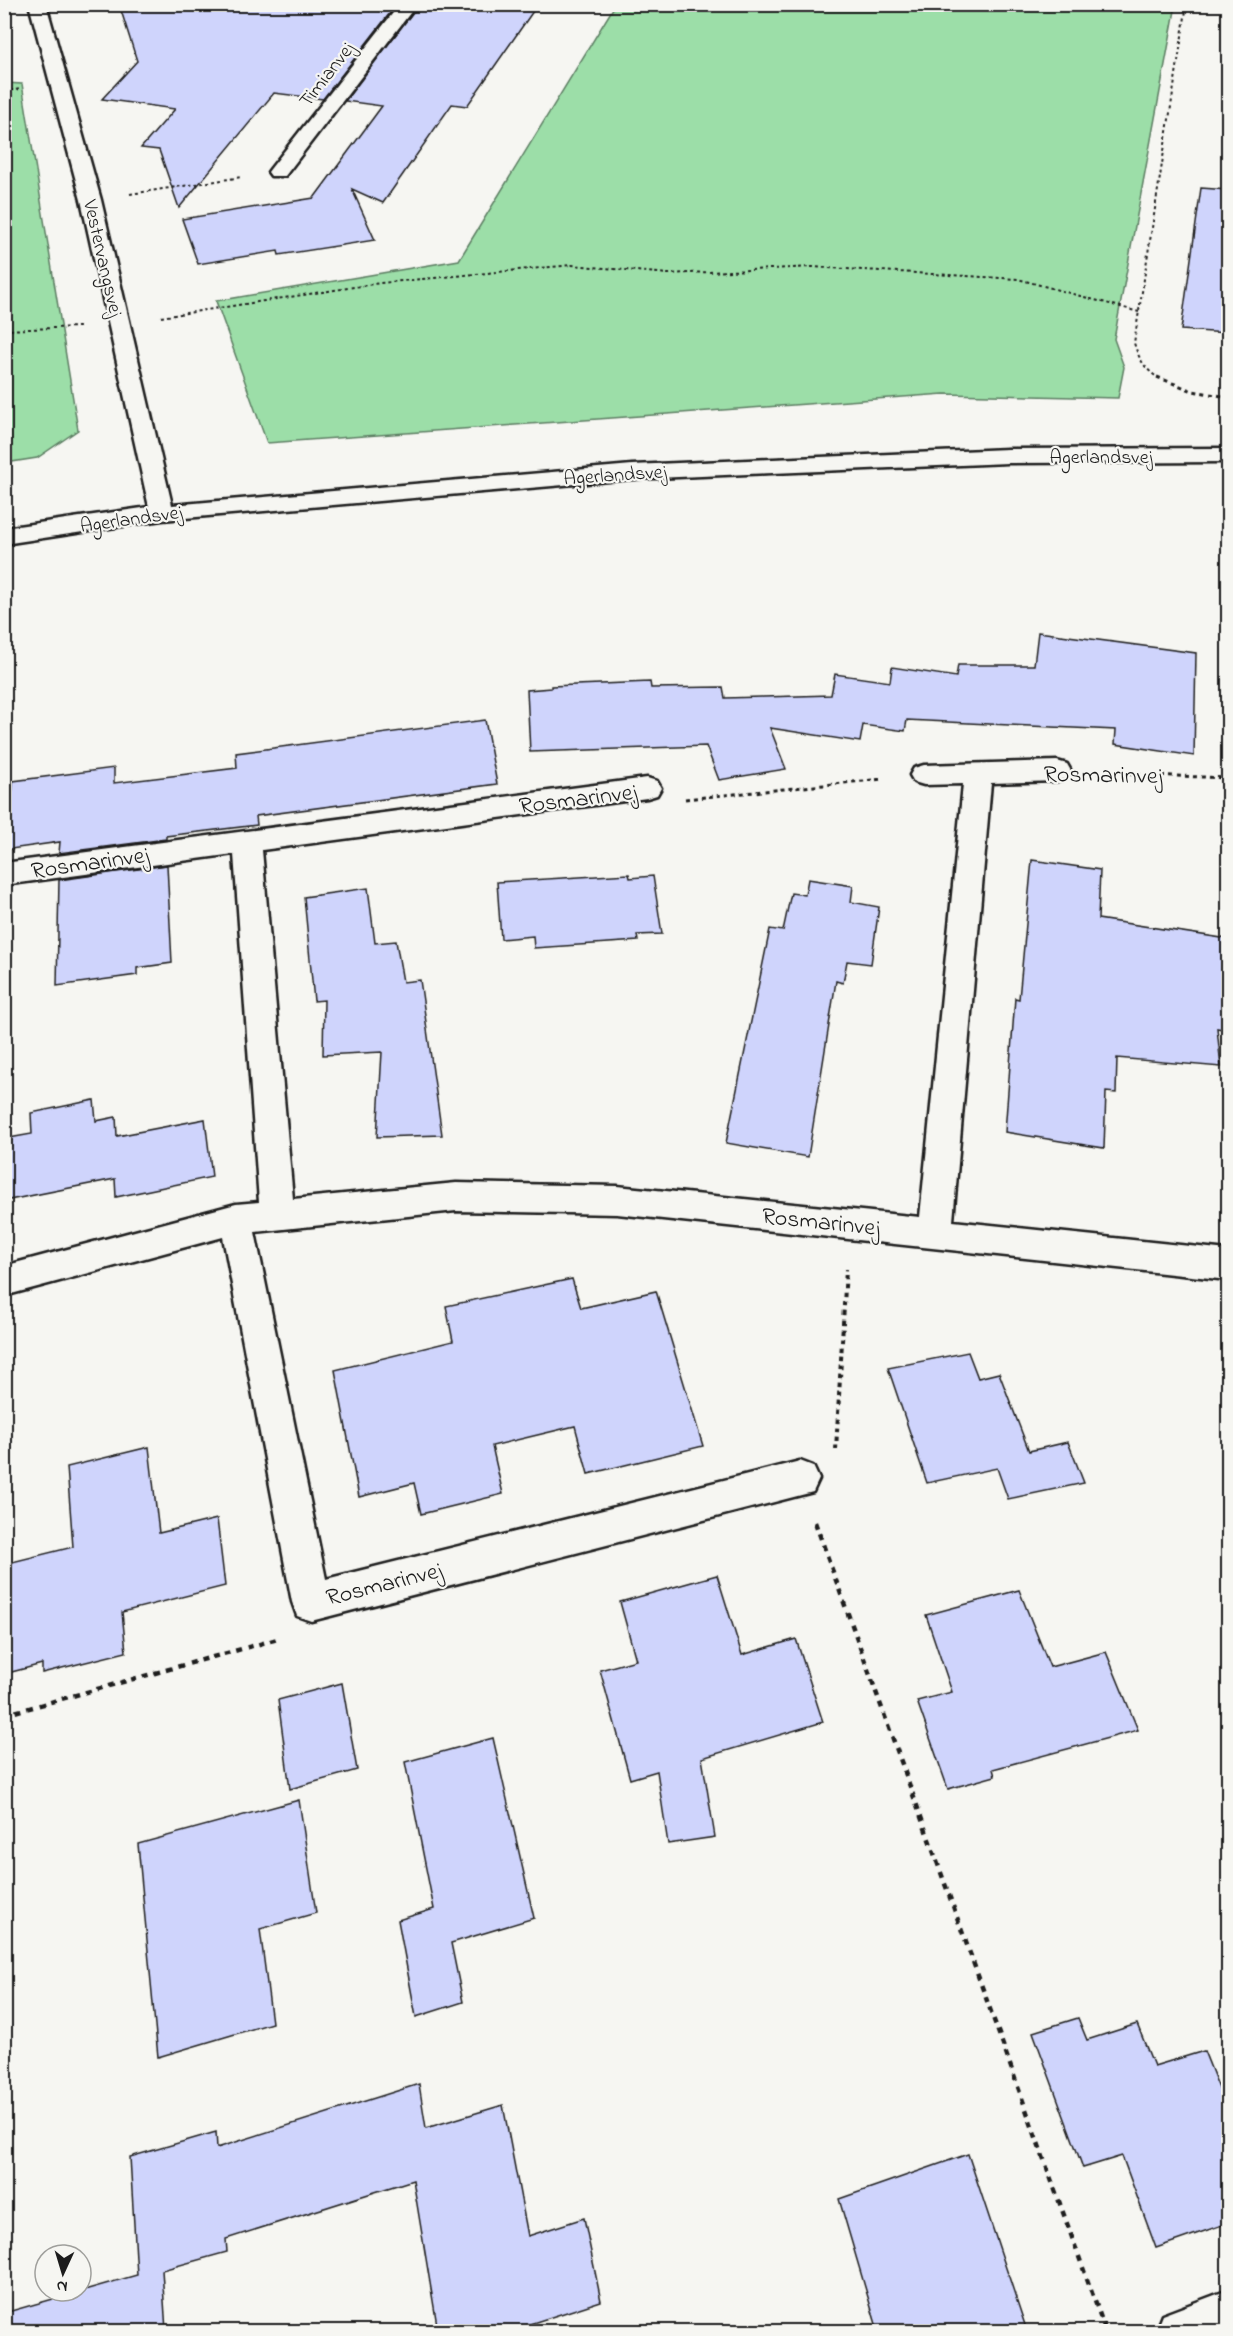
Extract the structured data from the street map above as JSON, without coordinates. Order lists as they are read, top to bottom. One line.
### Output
{"streets":{"street":["Timianvej","Vestervangsvej","Agerlandsvej","Rosmarinvej"]},"crossings":[["Vestervangsvej","Agerlandsvej"]],"north":"bottom"}
